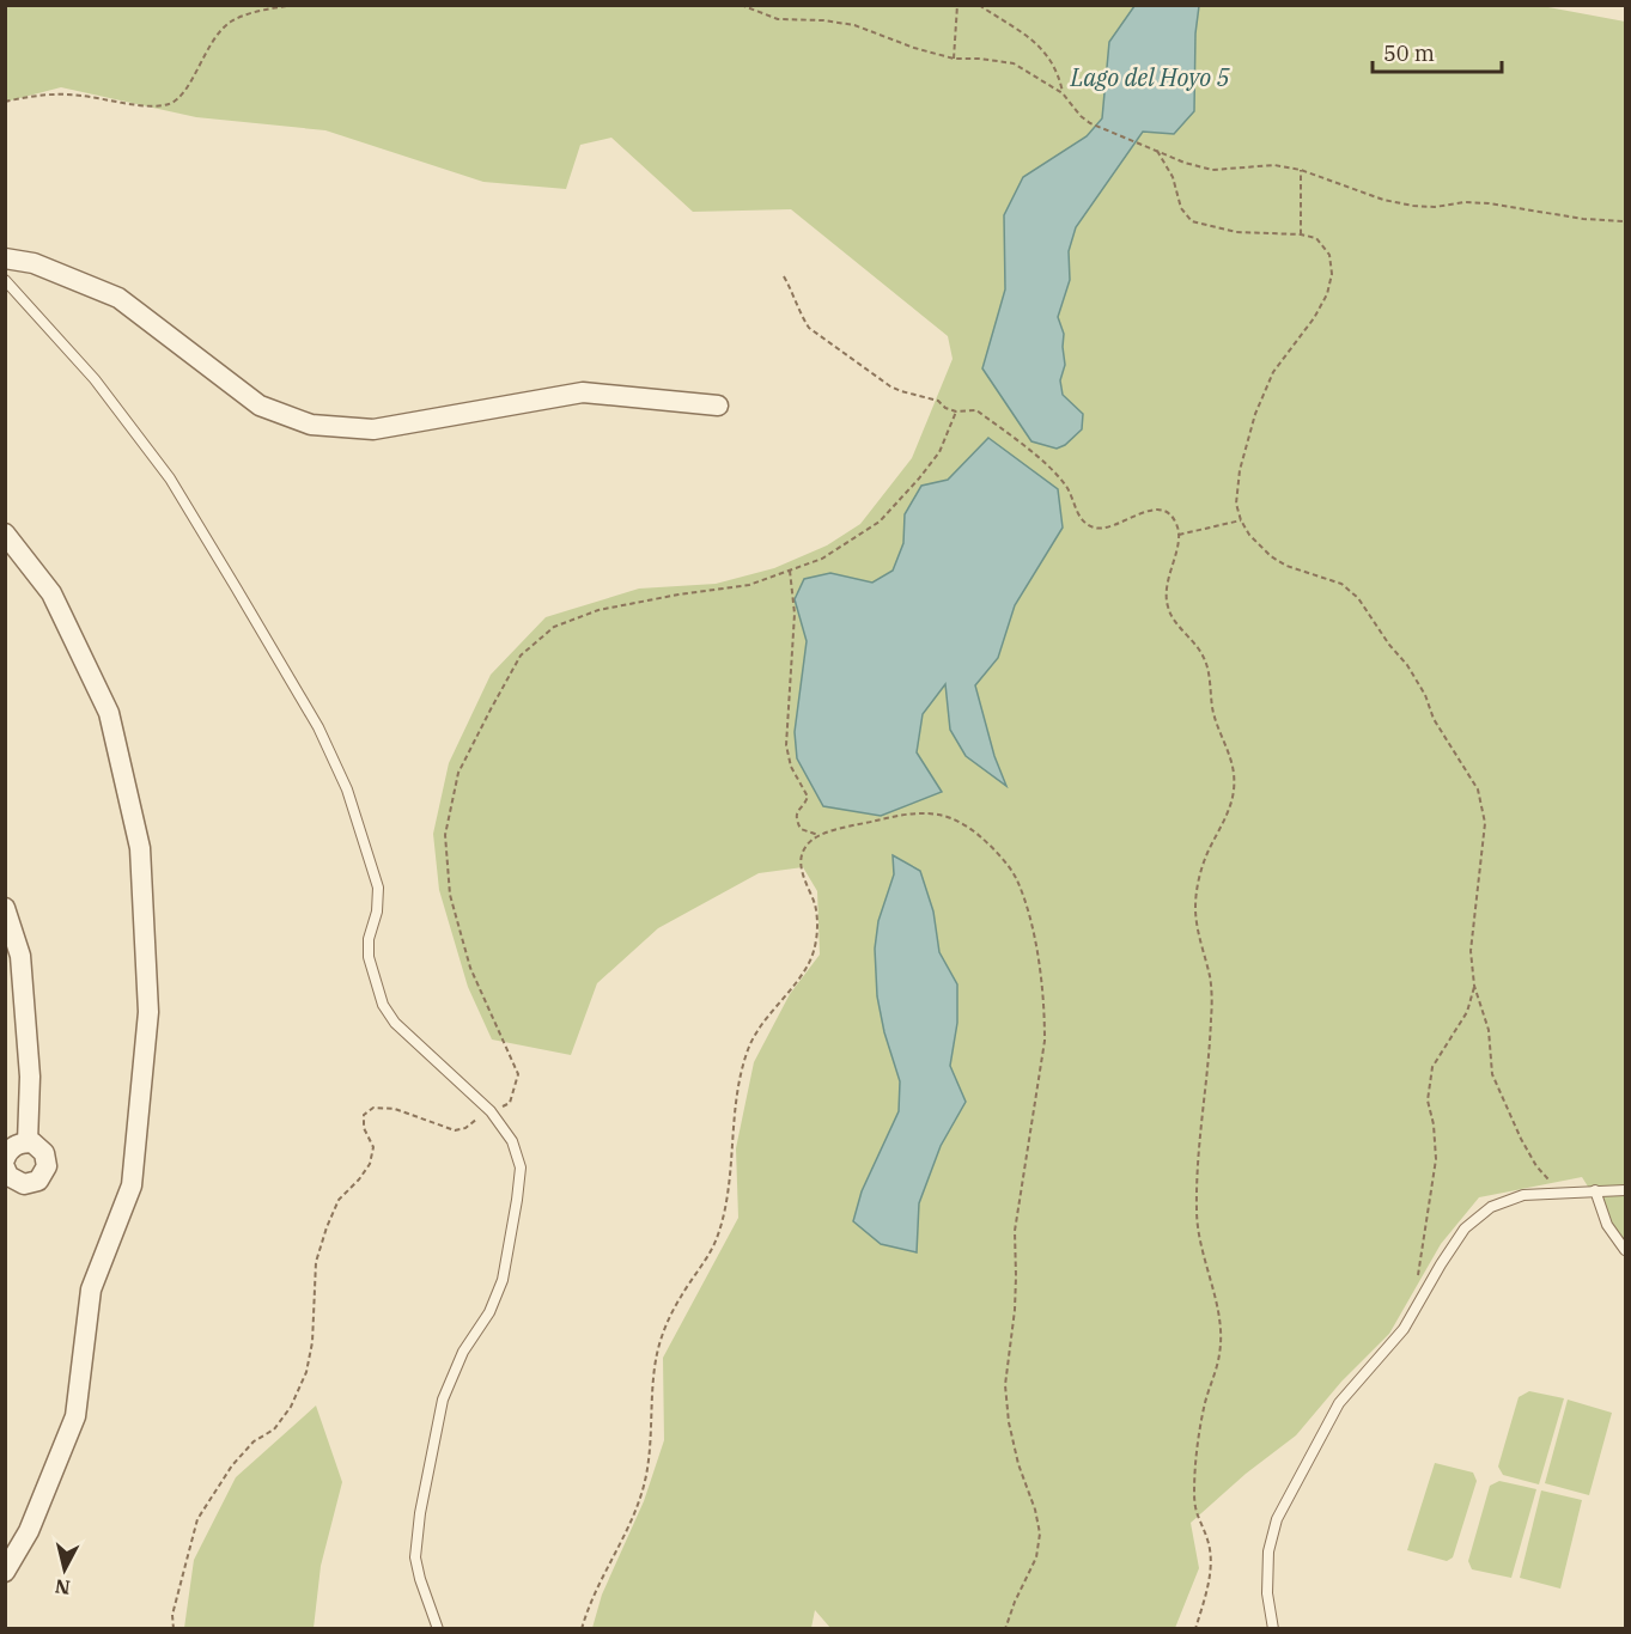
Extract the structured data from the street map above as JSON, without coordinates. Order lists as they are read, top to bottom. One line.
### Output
{"water":["Lago del Hoyo 5"],"scale_bar":"50 m","north":"bottom"}
